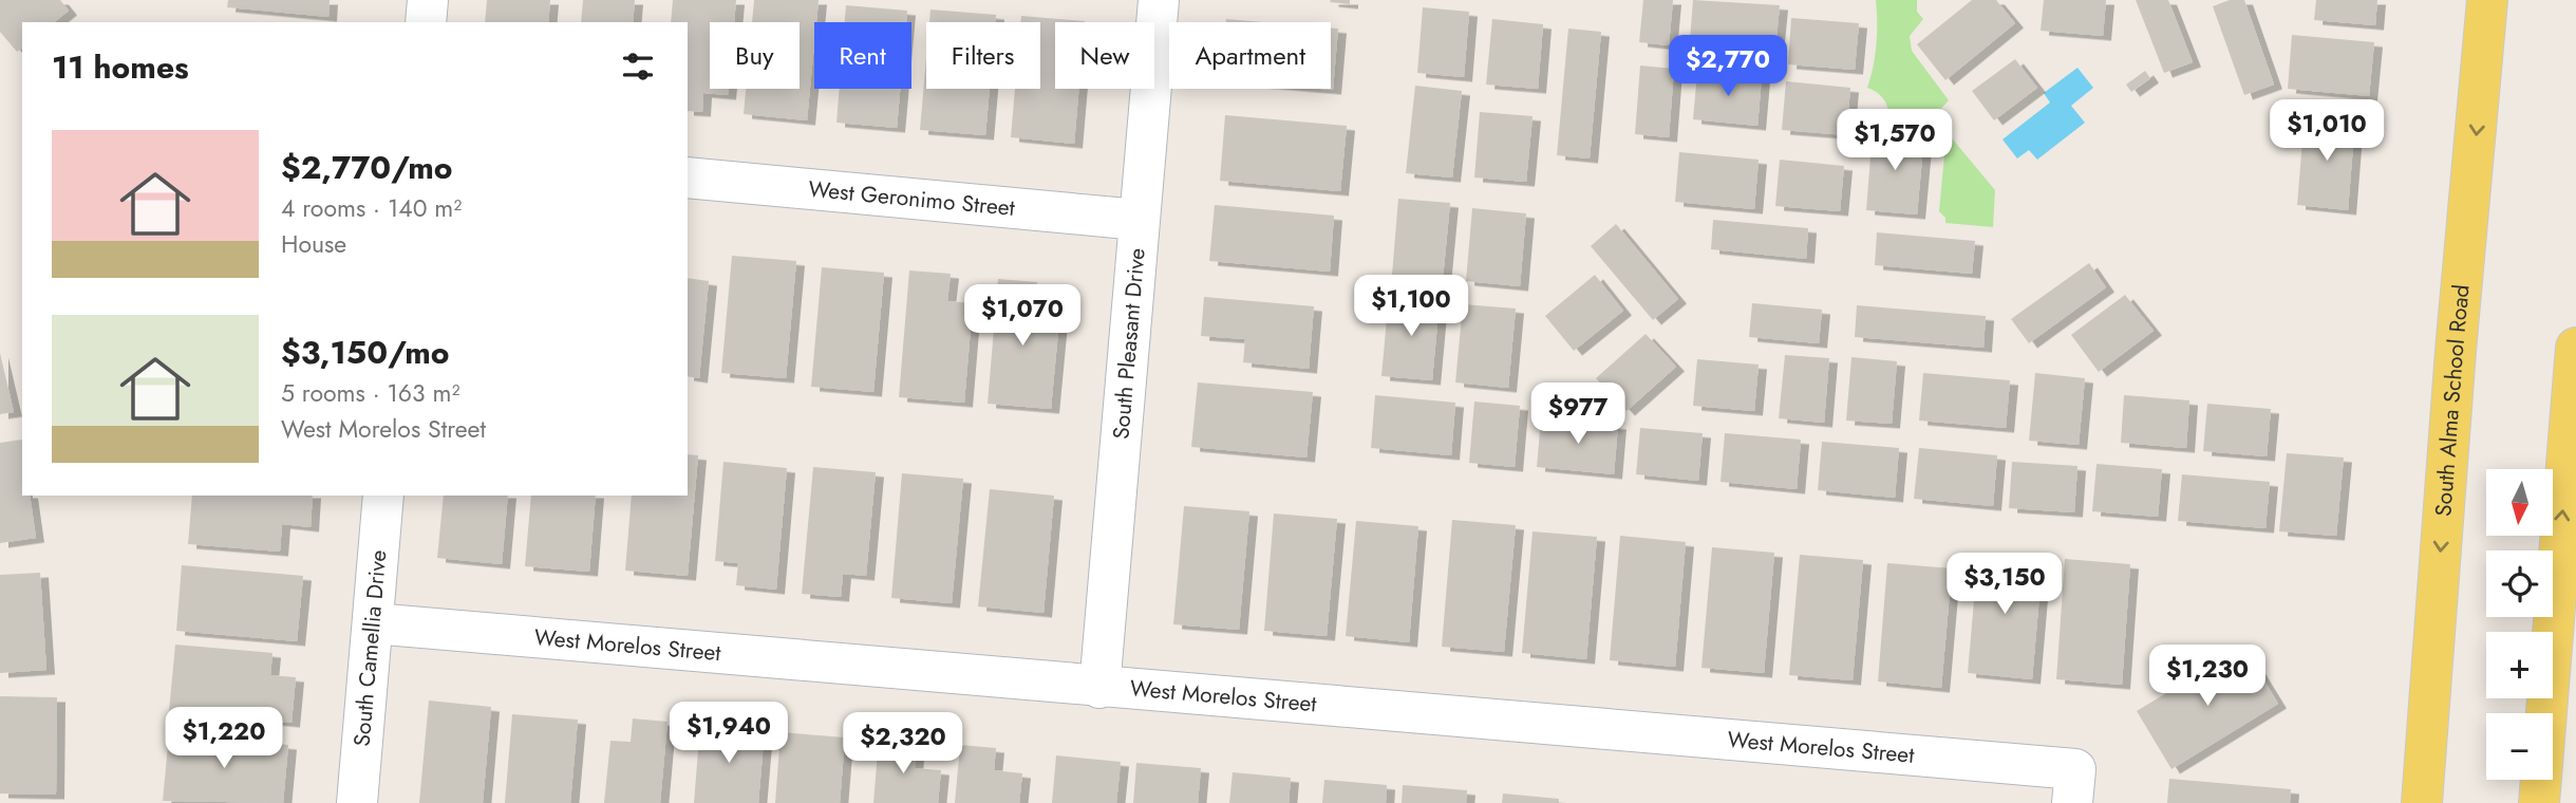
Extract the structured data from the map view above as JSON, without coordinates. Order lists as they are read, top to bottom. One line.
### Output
{"streets":{"main road":["South Alma School Road"],"street":["West Geronimo Street","South Pleasant Drive","West Morelos Street","South Camellia Drive"]},"crossings":[["West Geronimo Street","South Pleasant Drive"],["South Pleasant Drive","West Morelos Street"],["West Morelos Street","South Camellia Drive"]],"north":"bottom","page":{"chip":["Buy","Rent","Filters","New","Apartment"],"heading":"11 homes","price":["$2,770","$1,010","$1,570","$1,100","$1,070","$977","$3,150","$1,230","$1,940","$1,220","$2,320"],"list":[{"name":"$2,770/mo","note":"4 rooms · 140 m² · House"},{"name":"$3,150/mo","note":"5 rooms · 163 m² · West Morelos Street"}],"map_buttons":["+","−"]}}
